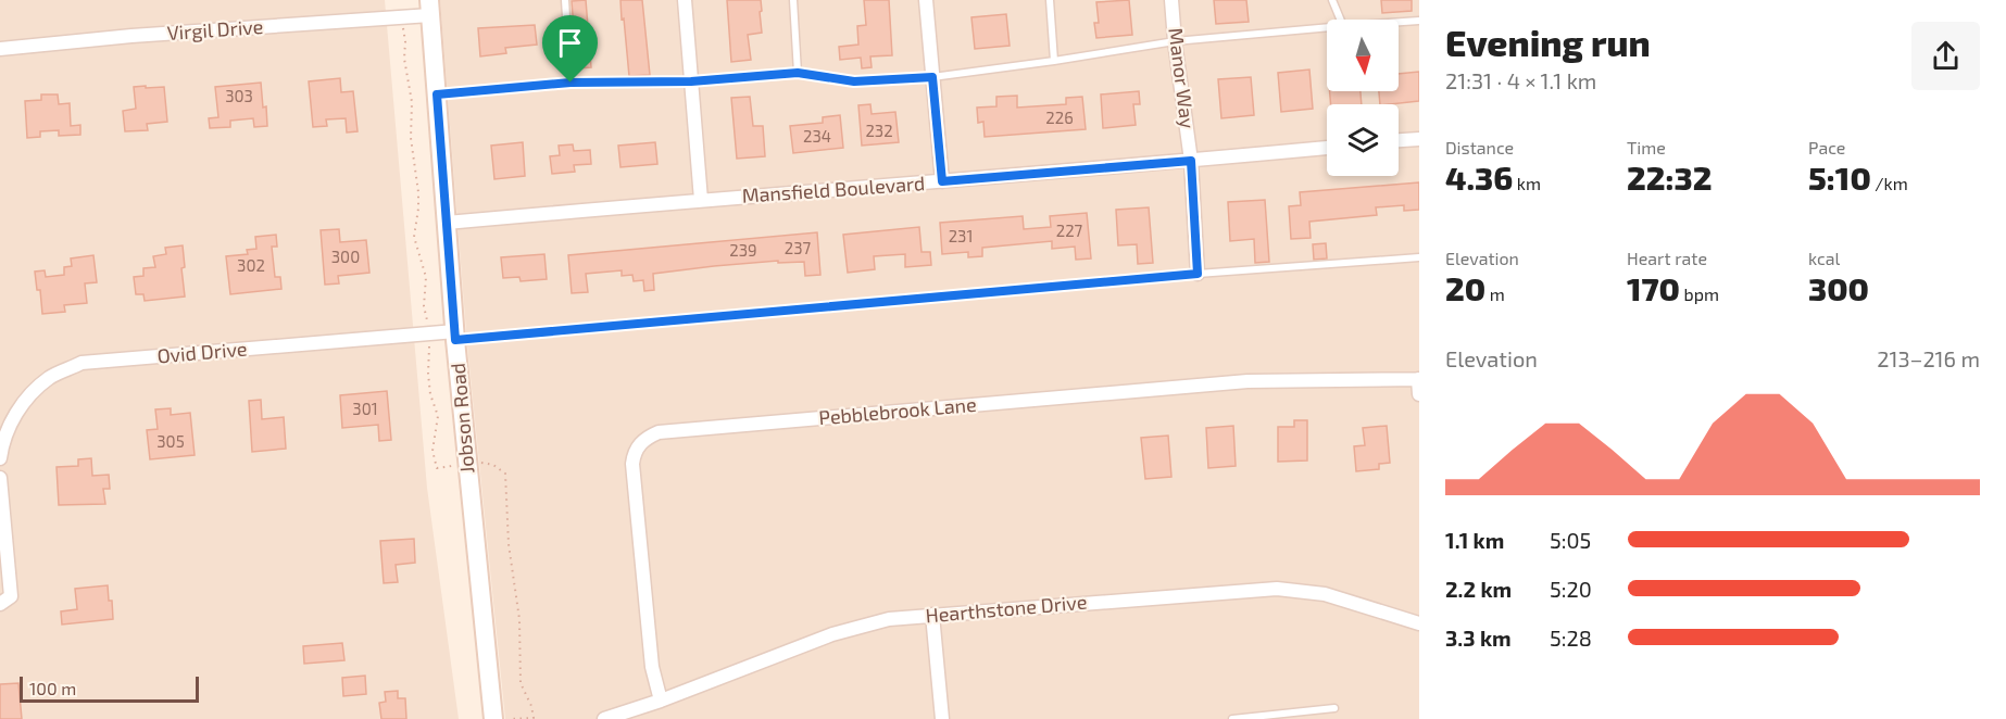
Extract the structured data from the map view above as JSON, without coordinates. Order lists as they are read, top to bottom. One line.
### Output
{"streets":{"street":["Virgil Drive","Manor Way","Mansfield Boulevard","Ovid Drive","Pebblebrook Lane","Jobson Road","Hearthstone Drive"]},"crossings":[["Virgil Drive","Jobson Road"],["Manor Way","Mansfield Boulevard"],["Mansfield Boulevard","Jobson Road"],["Ovid Drive","Jobson Road"],["Pebblebrook Lane","Hearthstone Drive"]],"house_numbers":["303","226","232","234","227","231","237","239","300","302","301","305"],"scale_bar":"100 m","north":"bottom","page":{"heading":["Evening run","21:31 · 4 × 1.1 km"],"stats":[["Distance","4.36 km"],["Time","22:32"],["Pace","5:10 /km"],["Elevation","20 m"],["Heart rate","170 bpm"],["kcal","300"]],"chart":["Elevation","213–216 m"],"list":[{"name":"1.1 km","note":"5:05"},{"name":"2.2 km","note":"5:20"},{"name":"3.3 km","note":"5:28"}],"scale":"100 m"}}
